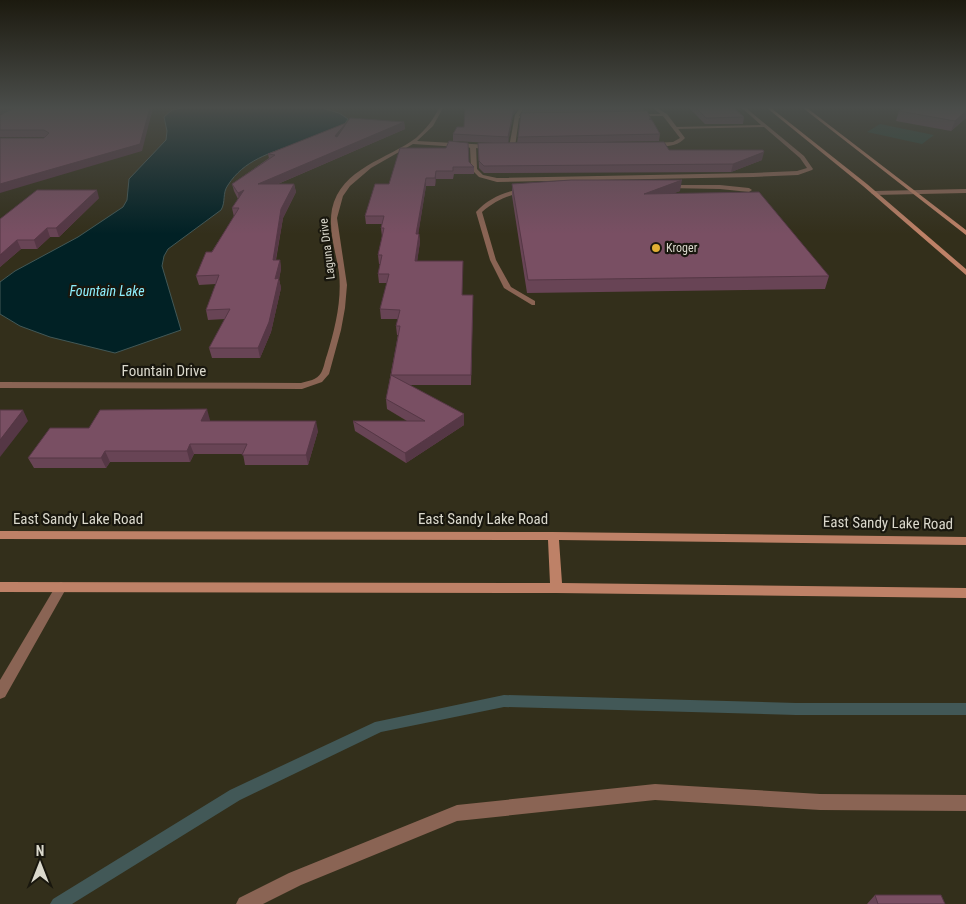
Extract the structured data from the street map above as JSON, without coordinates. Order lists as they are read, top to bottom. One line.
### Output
{"streets":{"main road":["East Sandy Lake Road"],"street":["Laguna Drive","Fountain Drive"]},"crossings":[["Laguna Drive","Fountain Drive"]],"water":["Fountain Lake"],"places":["Kroger"],"north":"top"}
